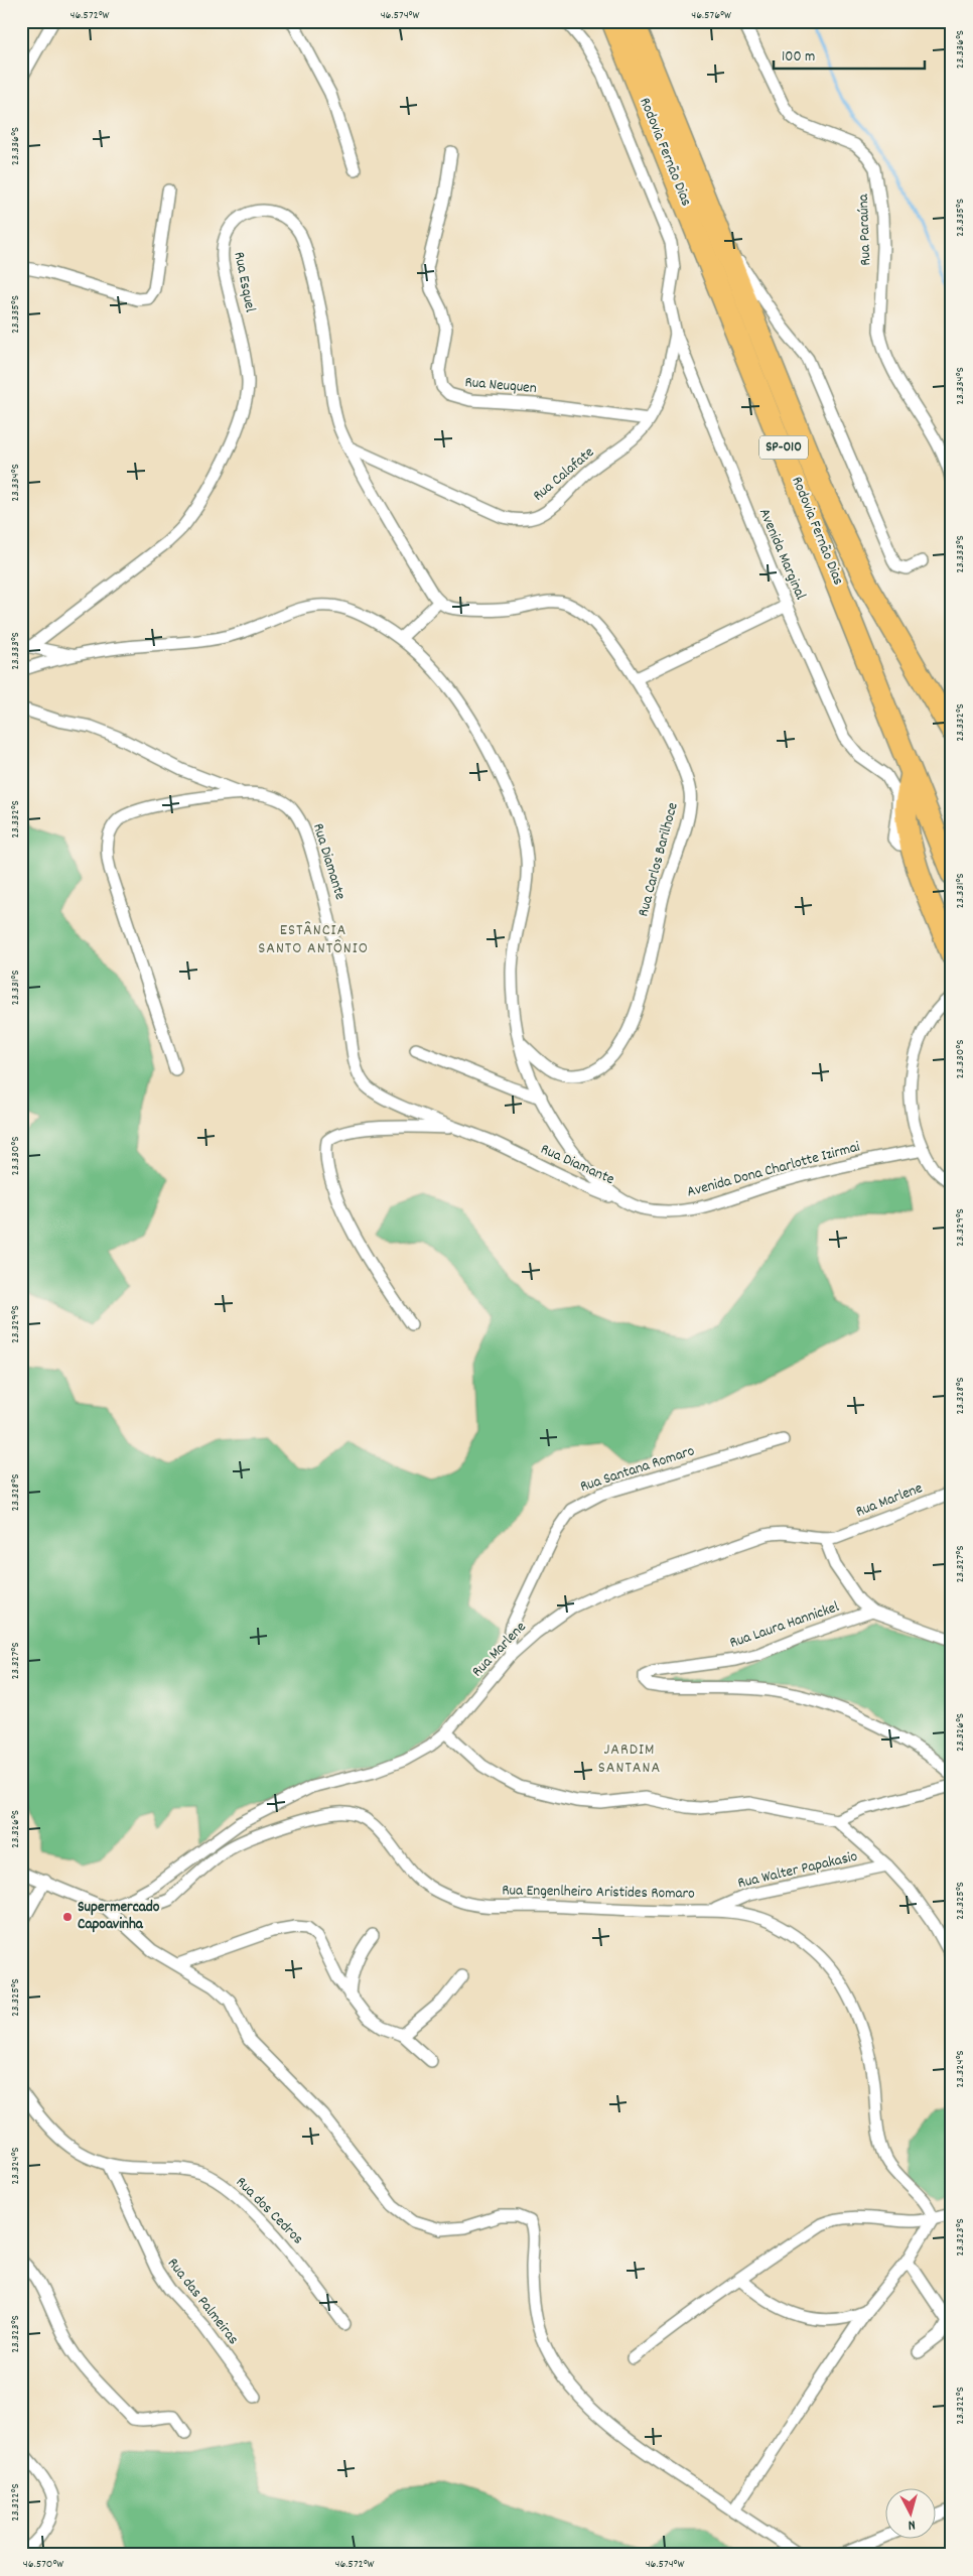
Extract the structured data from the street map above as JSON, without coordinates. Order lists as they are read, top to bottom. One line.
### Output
{"streets":{"highway":["Rodovia Fernão Dias","SP-010"],"street":["Rua Paraúna","Rua Esquel","Rua Neuquen","Rua Calafate","Avenida Marginal","Rua Carlos Barilhoce","Rua Diamante","Avenida Dona Charlotte Izirmai","Rua Santana Romaro","Rua Marlene","Rua Laura Hannickel","Rua Walter Papakasio","Rua Engenlheiro Aristides Romaro","Rua dos Cedros","Rua das Palmeiras"]},"crossings":[["Rua Esquel","Rua Calafate"],["Rua Esquel","Rua Carlos Barilhoce"],["Rua Neuquen","Rua Calafate"],["Rua Calafate","Avenida Marginal"],["Rua Carlos Barilhoce","Avenida Dona Charlotte Izirmai"],["Rua Diamante","Avenida Dona Charlotte Izirmai"],["Rua Santana Romaro","Rua Marlene"],["Rua Marlene","Rua Engenlheiro Aristides Romaro"],["Rua Walter Papakasio","Rua Engenlheiro Aristides Romaro"],["Rua dos Cedros","Rua das Palmeiras"]],"districts":["ESTÂNCIA SANTO ANTÔNIO","JARDIM SANTANA"],"places":["Supermercado Capoavinha"],"scale_bar":"100 m","north":"bottom","coordinates":["46.572°W","46.574°W","46.576°W","23.336°S","23.335°S","23.334°S","23.333°S","23.332°S","23.331°S","23.330°S","23.329°S","23.328°S","23.327°S","23.326°S","23.325°S","23.324°S","23.323°S","23.322°S","46.570°W"]}
